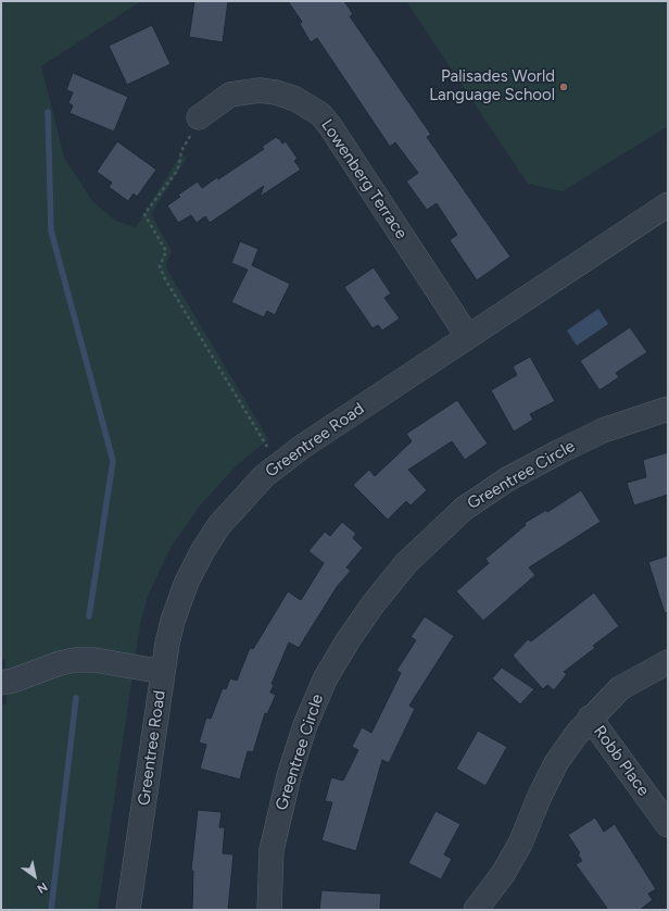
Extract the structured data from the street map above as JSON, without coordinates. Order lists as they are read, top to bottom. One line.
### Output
{"streets":{"street":["Lowenberg Terrace","Greentree Road","Greentree Circle","Robb Place"]},"crossings":[["Lowenberg Terrace","Greentree Road"]],"places":["Palisades World Language School"],"north":"bottom right"}
